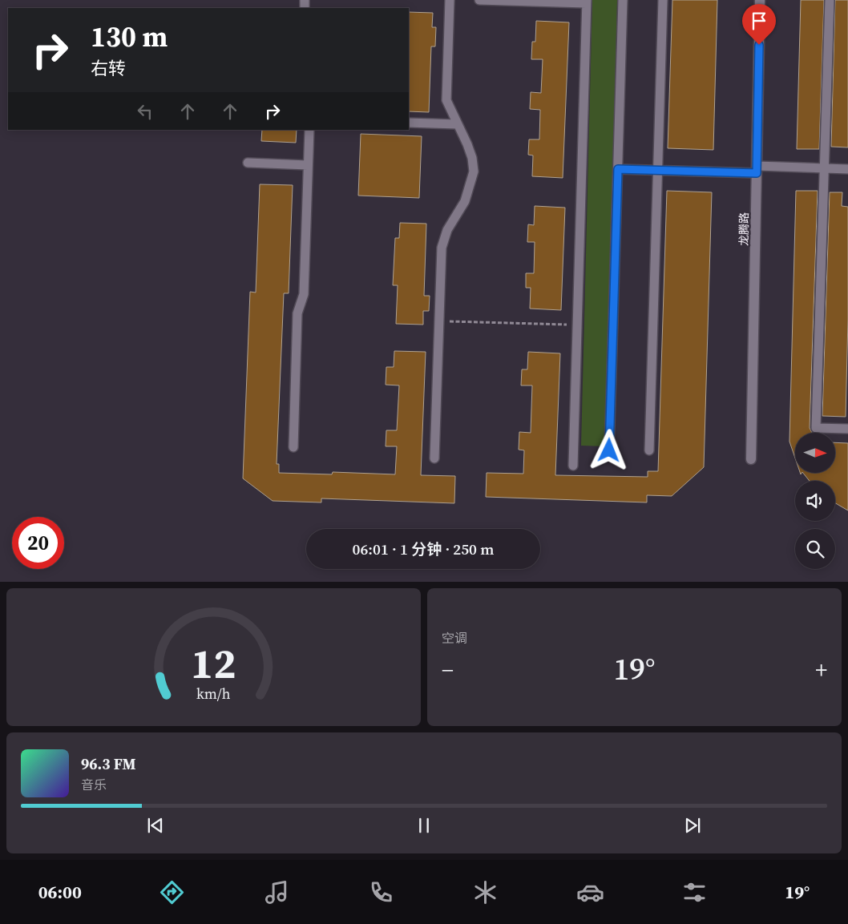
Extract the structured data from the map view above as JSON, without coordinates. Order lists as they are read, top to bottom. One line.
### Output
{"streets":{"street":["龙腾路"]},"north":"right","page":{"turn":["130 m","右转"],"limit":"20","trip":"06:01 · 1 分钟 · 250 m","tile":"空调","heat":["−","19°","+"],"song":["96.3 FM","音乐"],"tabs":["06:00","19°"],"gauge":["12","km/h"]}}
